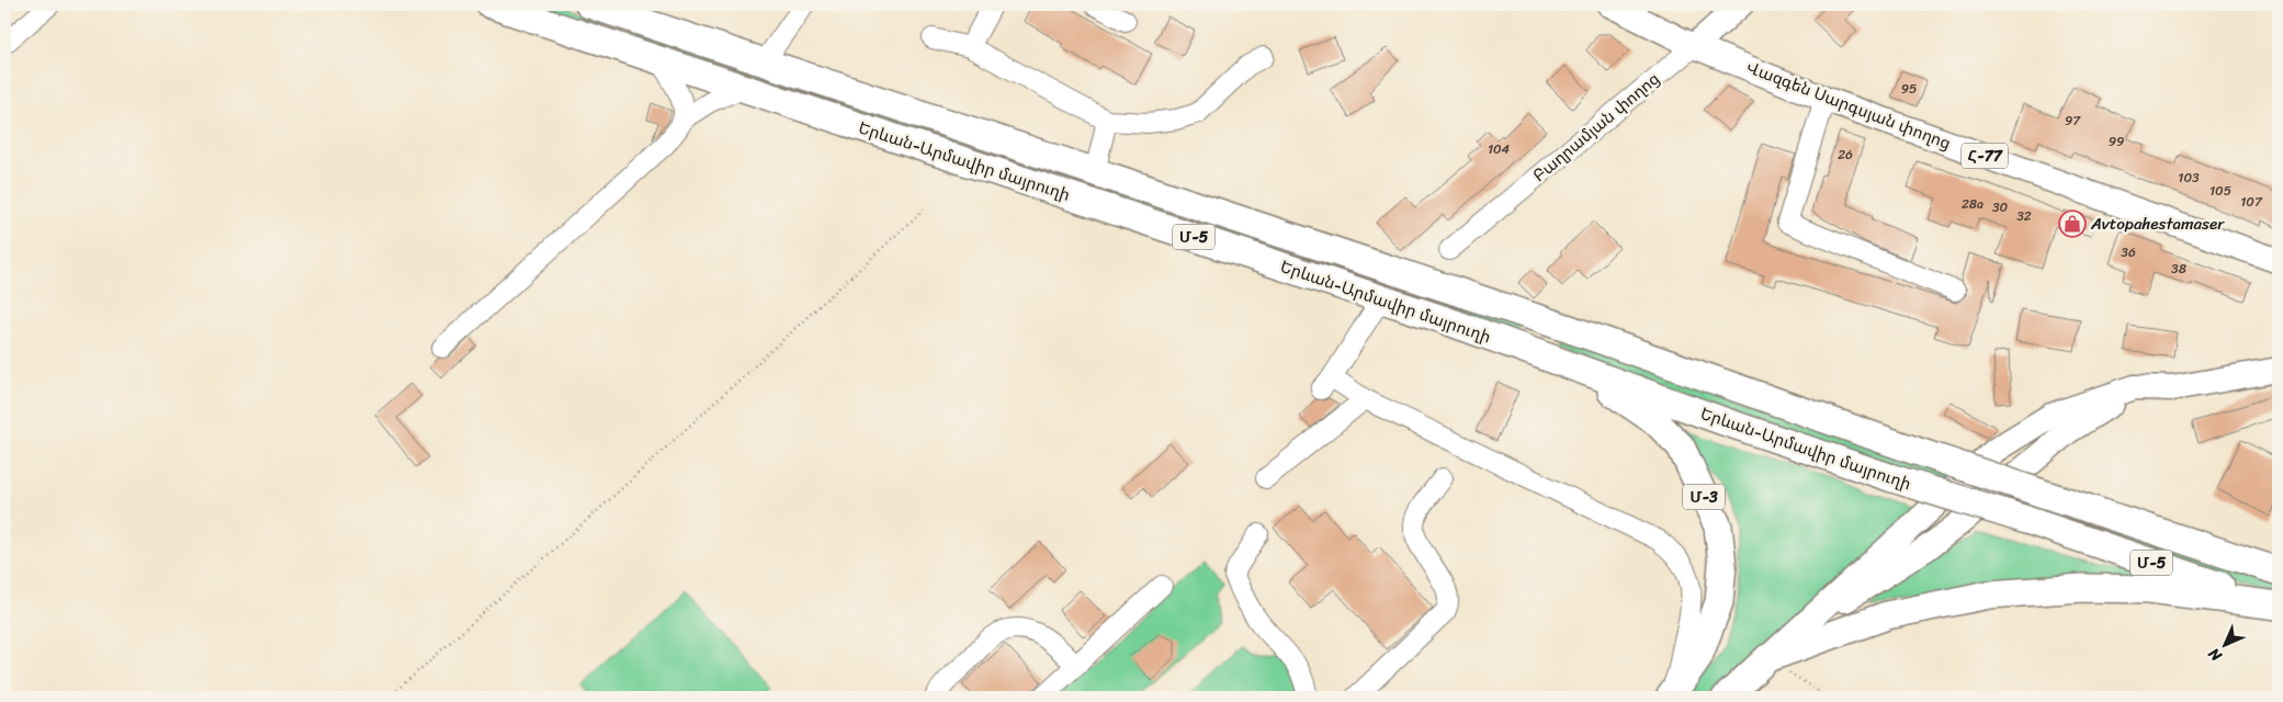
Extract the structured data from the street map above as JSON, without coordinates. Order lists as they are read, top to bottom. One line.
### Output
{"streets":{"highway":["Երևան-Արմավիր մայրուղի","Մ-5","Մ-3"],"main road":["Վազգեն Սարգսյան փողոց","Բաղրամյան փողոց","Հ-77"]},"crossings":[["Վազգեն Սարգսյան փողոց","Բաղրամյան փողոց"],["Երևան-Արմավիր մայրուղի","Մ-3"]],"places":{"shop":["Avtopahestamaser"]},"house_numbers":["95","97","99","104","26","103","105","107","28a","30","32","36","38"],"north":"bottom left"}
